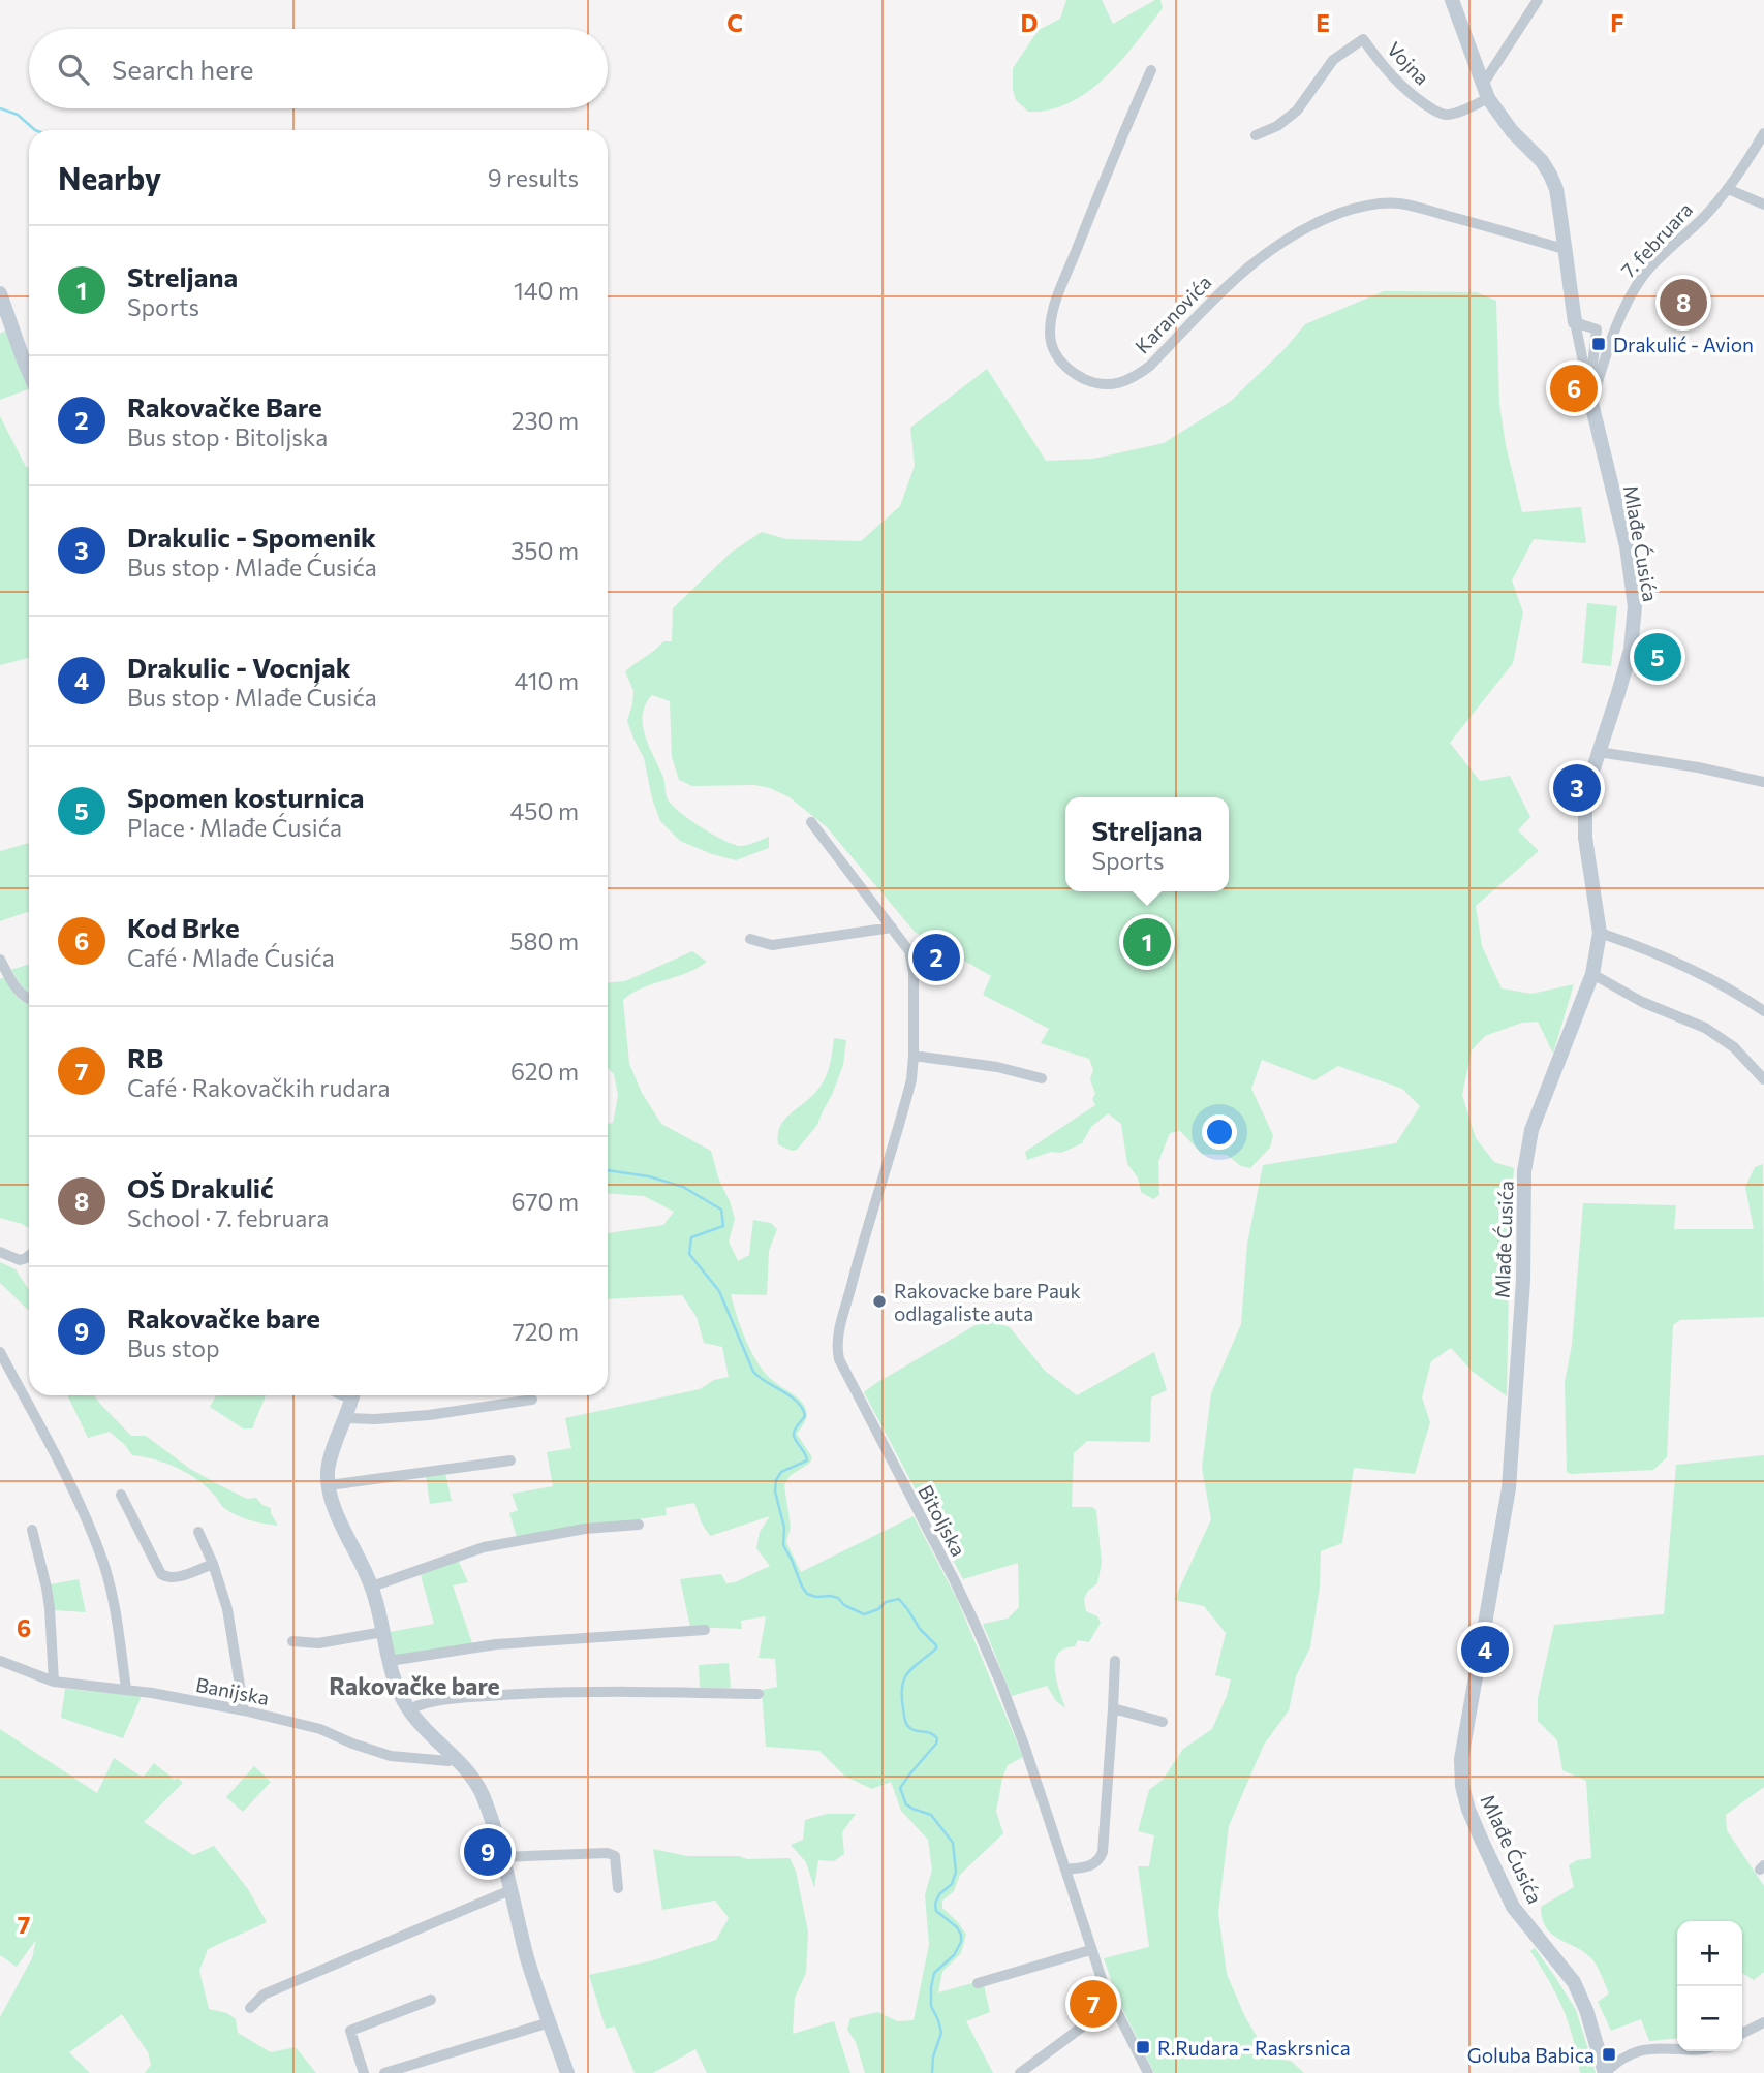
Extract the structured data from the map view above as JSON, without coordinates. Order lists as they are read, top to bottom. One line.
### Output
{"streets":{"street":["Vojna","7. februara","Karanovića","Mlađe Ćusića","Bitoljska","Banijska"]},"crossings":[["Vojna","Mlađe Ćusića"],["7. februara","Mlađe Ćusića"],["Karanovića","Mlađe Ćusića"]],"districts":["Rakovačke bare"],"places":{"transit":["Drakulić - Avion","R.Rudara - Raskrsnica","Goluba Babica"],"other":["Rakovacke bare Pauk odlagaliste auta"]},"page":{"search":"Search here","heading":["Nearby","9 results"],"list":[{"mark":"1","name":"Streljana","note":"Sports","value":"140 m"},{"mark":"2","name":"Rakovačke Bare","note":"Bus stop · Bitoljska","value":"230 m"},{"mark":"3","name":"Drakulic - Spomenik","note":"Bus stop · Mlađe Ćusića","value":"350 m"},{"mark":"4","name":"Drakulic - Vocnjak","note":"Bus stop · Mlađe Ćusića","value":"410 m"},{"mark":"5","name":"Spomen kosturnica","note":"Place · Mlađe Ćusića","value":"450 m"},{"mark":"6","name":"Kod Brke","note":"Café · Mlađe Ćusića","value":"580 m"},{"mark":"7","name":"RB","note":"Café · Rakovačkih rudara","value":"620 m"},{"mark":"8","name":"OŠ Drakulić","note":"School · 7. februara","value":"670 m"},{"mark":"9","name":"Rakovačke bare","note":"Bus stop","value":"720 m"}],"pins":["8","6","5","3","1","2","4","9","7"],"popup":["Streljana","Sports"],"map_buttons":["+","−"]},"grid":{"columns":["C","D","E","F"],"rows":["6","7"]}}
